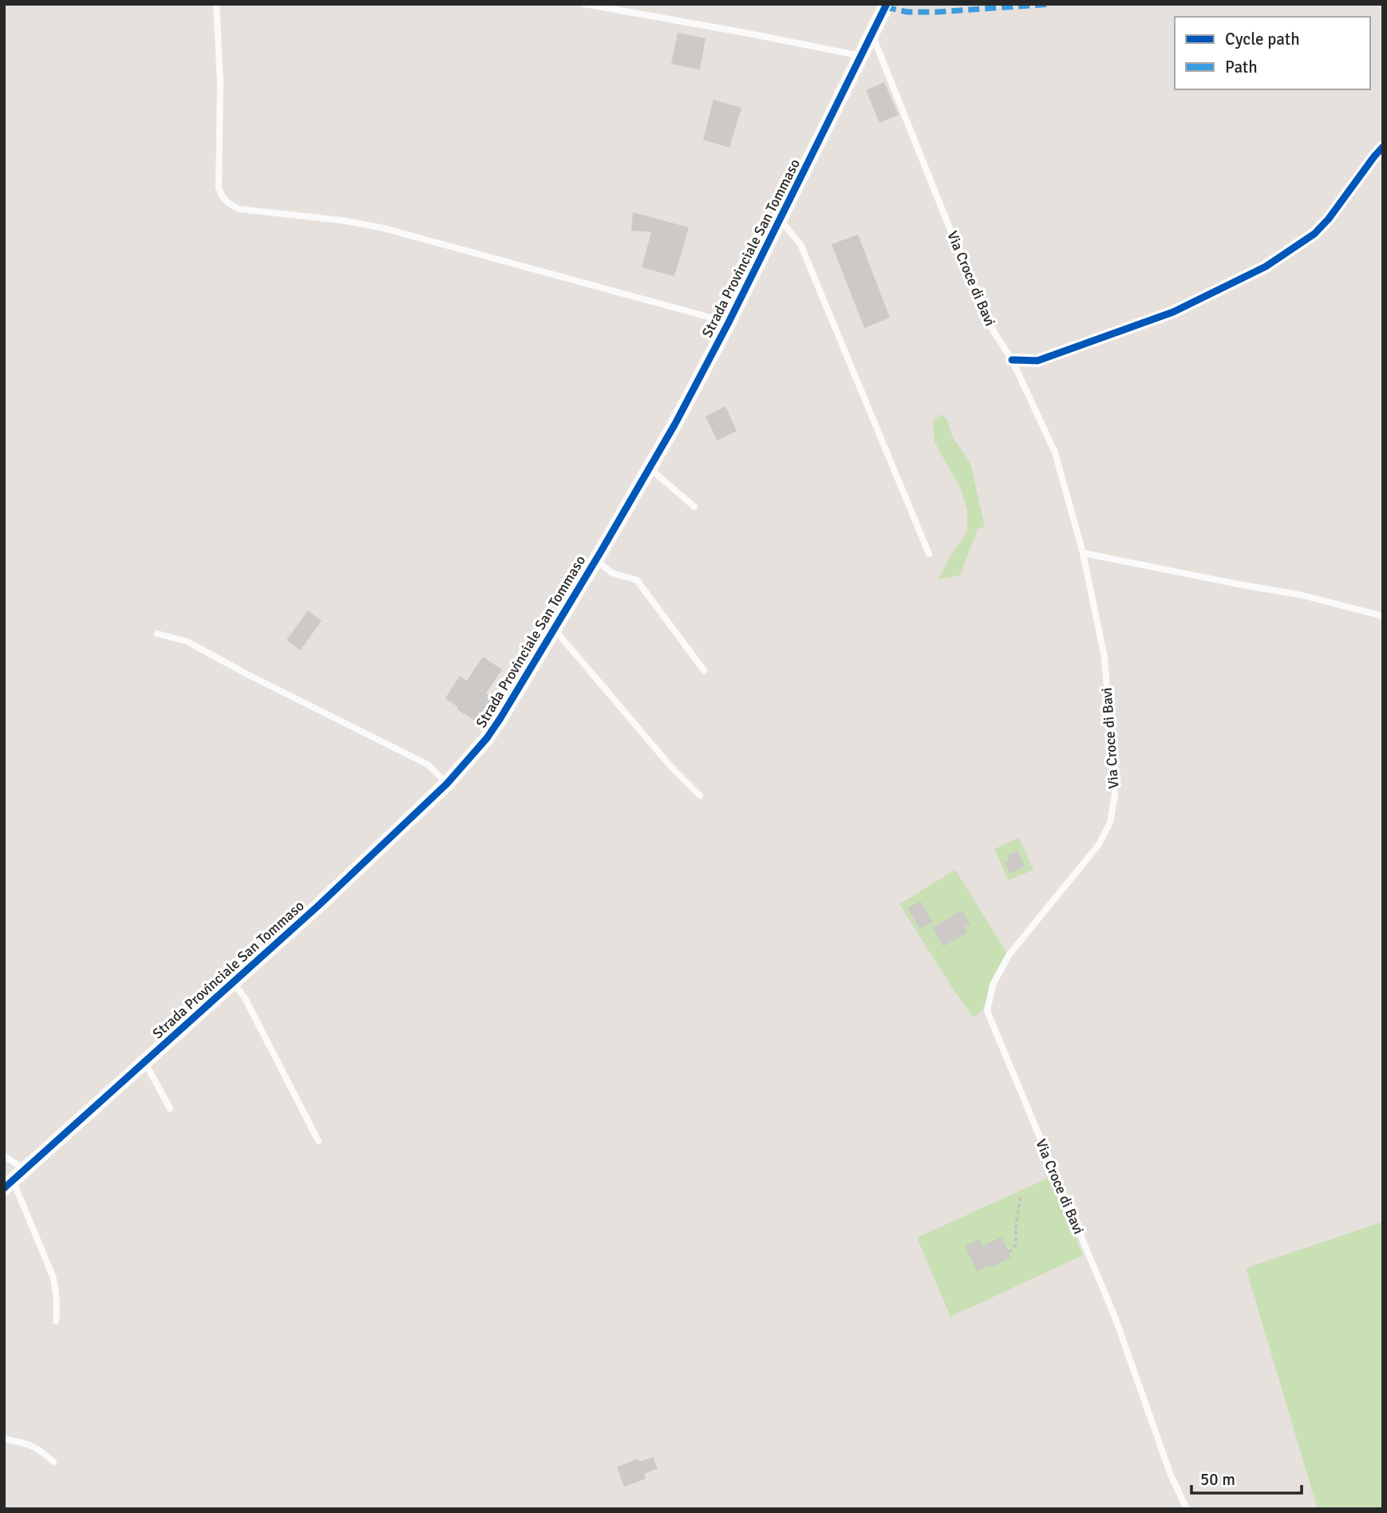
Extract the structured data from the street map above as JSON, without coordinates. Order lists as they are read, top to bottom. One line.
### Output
{"streets":{"street":["Strada Provinciale San Tommaso"],"lane":["Via Croce di Bavi"]},"crossings":[["Strada Provinciale San Tommaso","Via Croce di Bavi"]],"legend":["Cycle path","Path"],"scale_bar":"50 m"}
